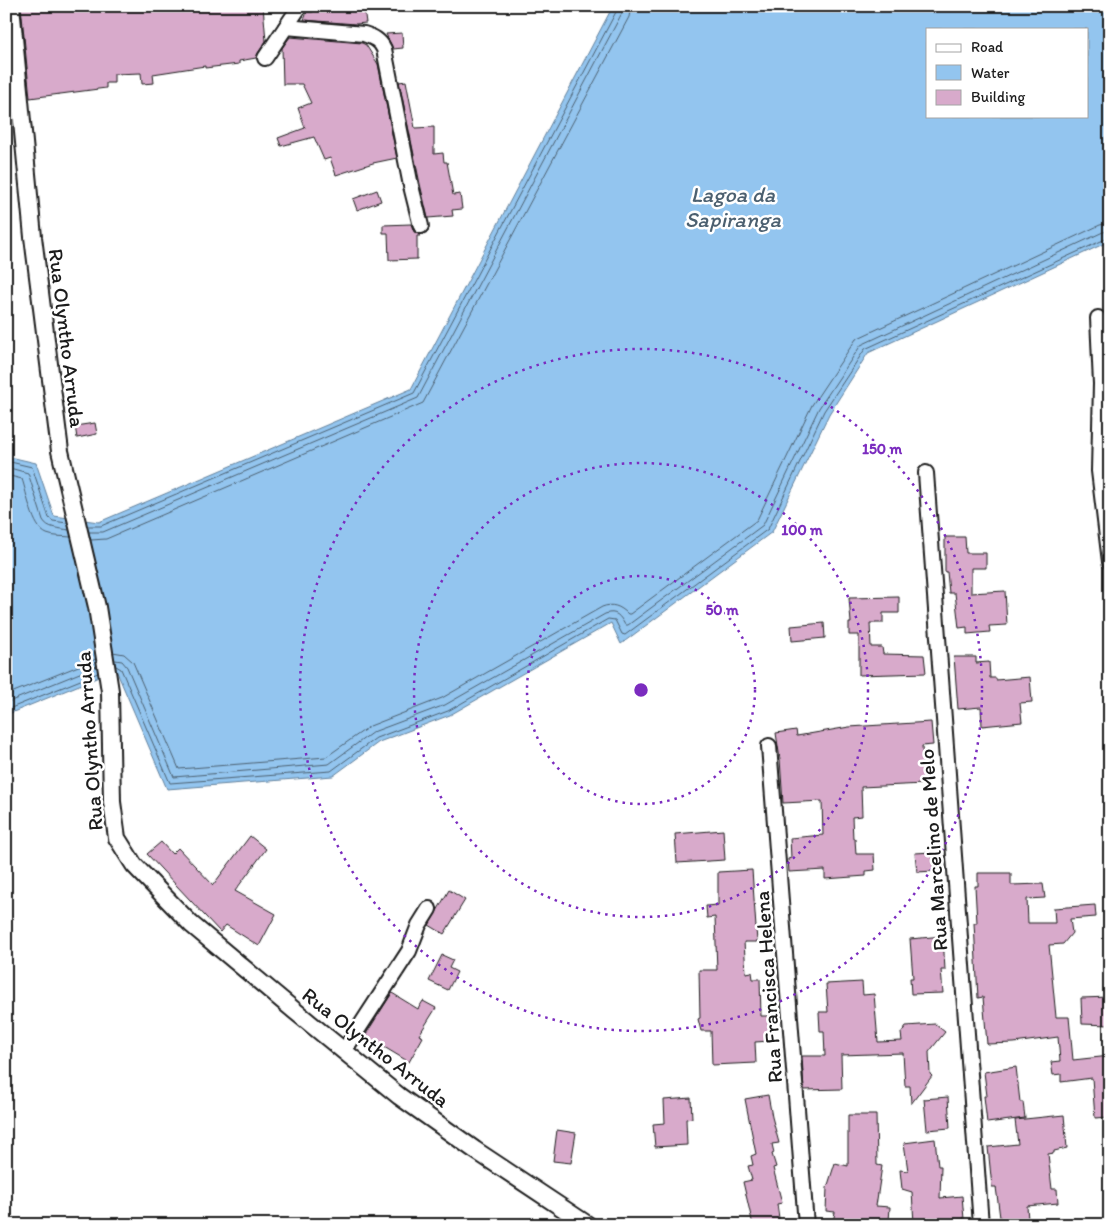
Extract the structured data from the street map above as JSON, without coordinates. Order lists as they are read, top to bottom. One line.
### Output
{"streets":{"street":["Rua Olyntho Arruda","Rua Marcelino de Melo","Rua Francisca Helena"]},"water":["Lagoa da Sapiranga"],"legend":["Road","Water","Building"],"rings":["150 m","100 m","50 m"]}
